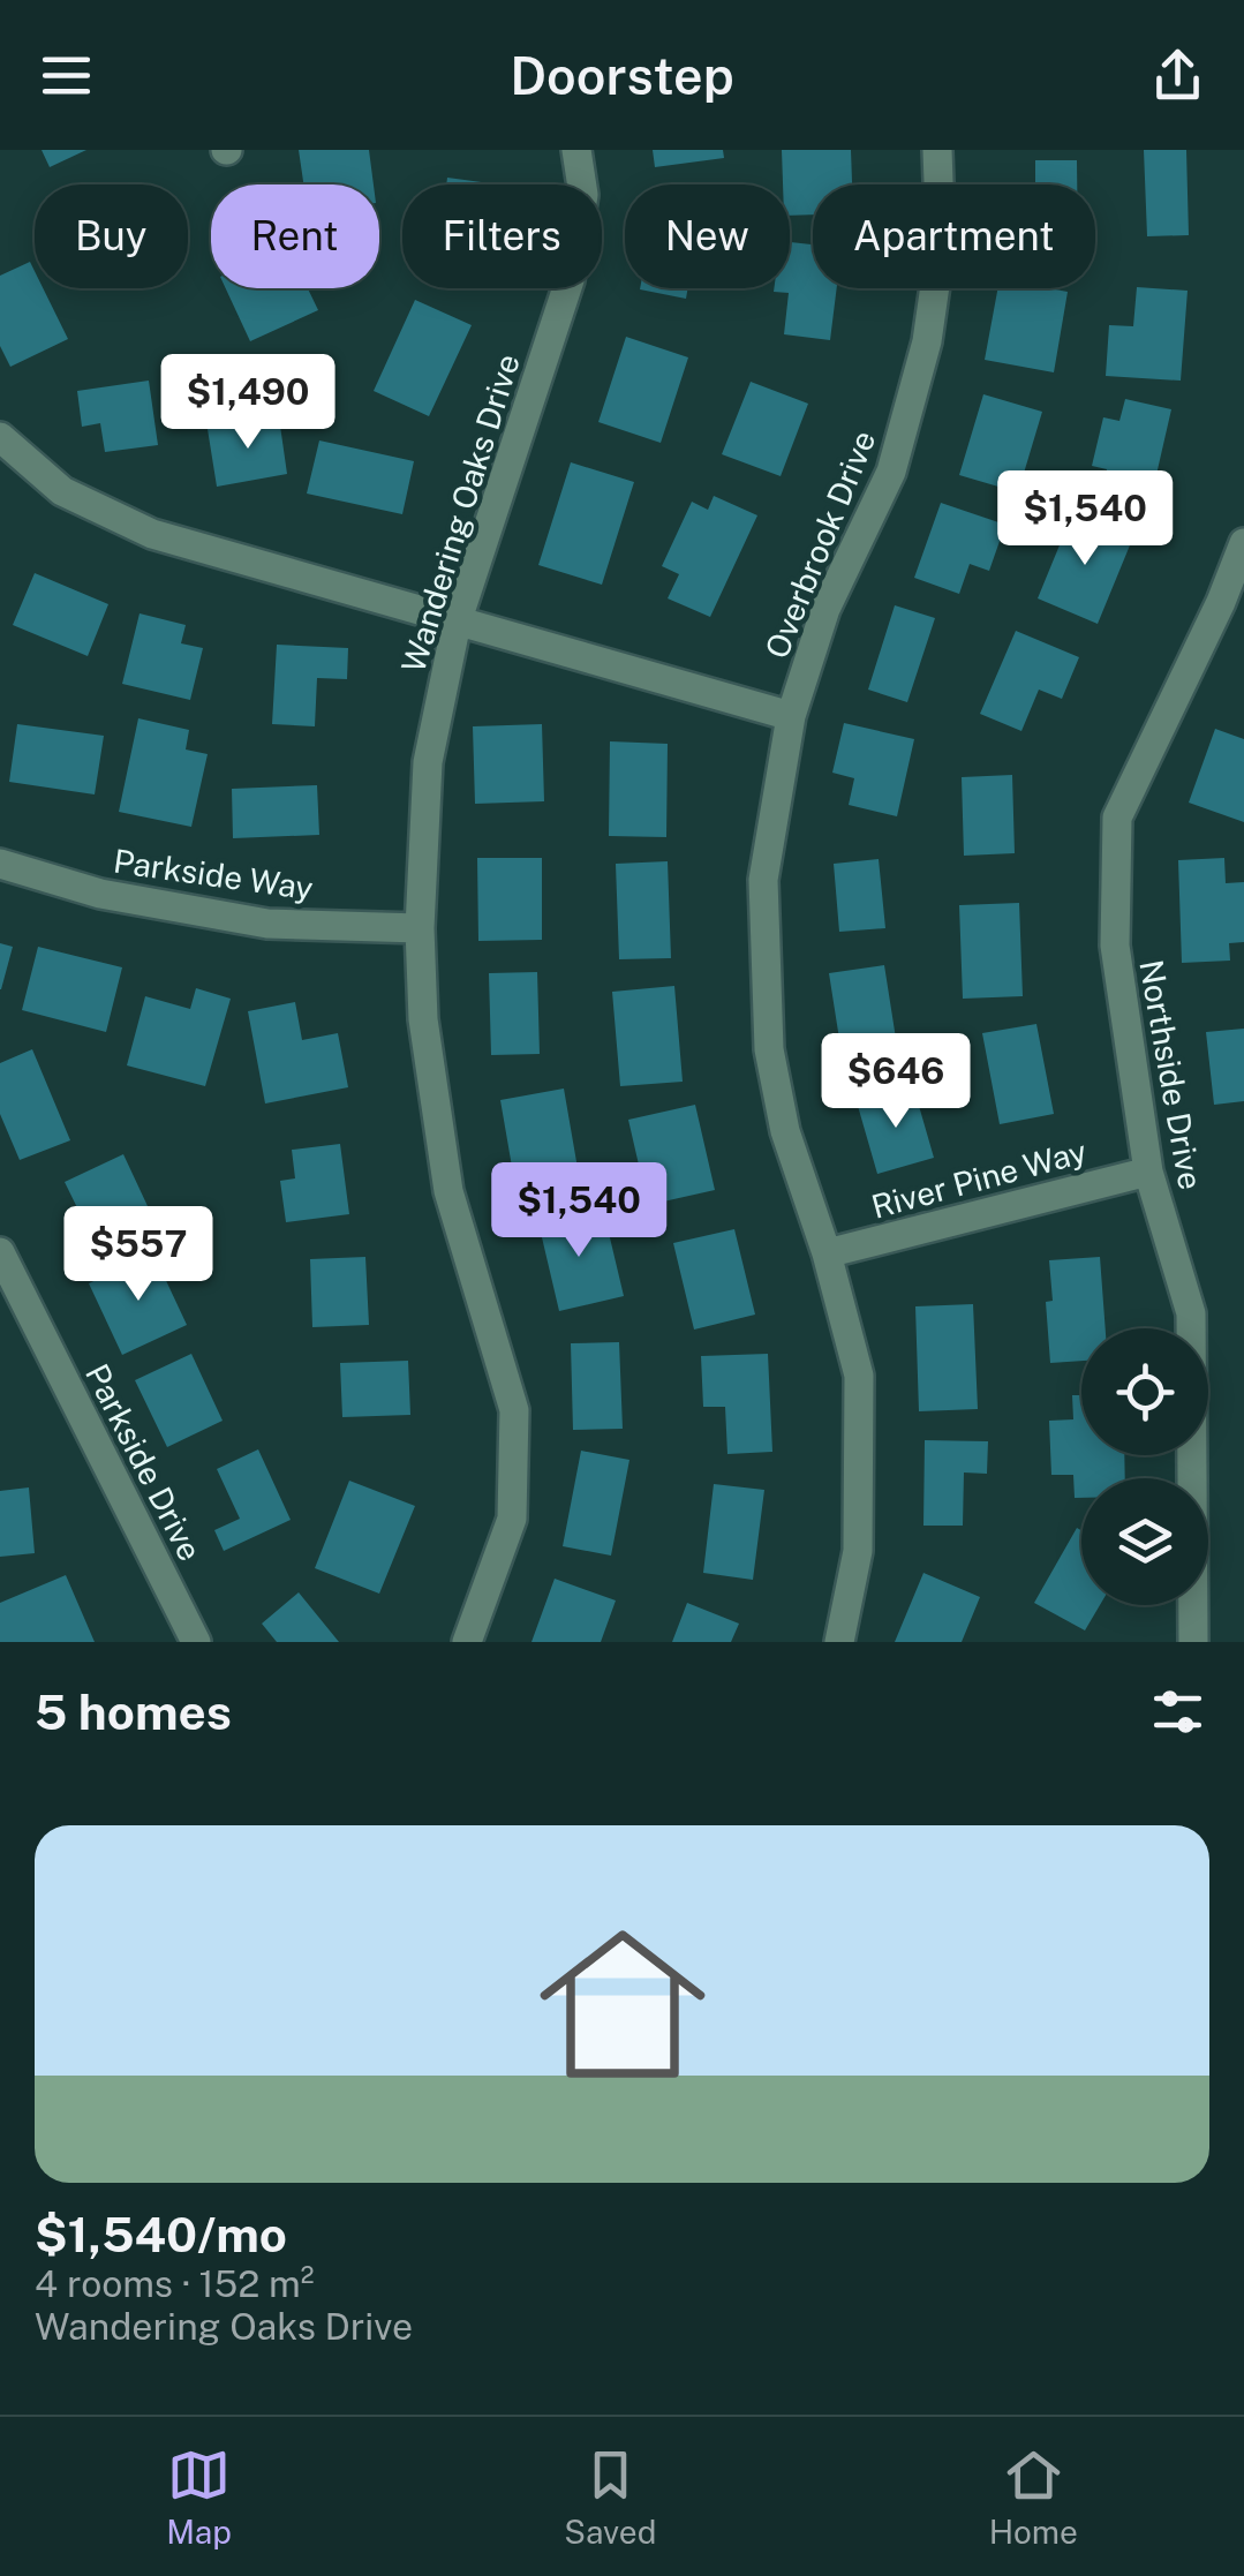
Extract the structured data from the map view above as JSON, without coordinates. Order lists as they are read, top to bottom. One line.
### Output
{"streets":{"street":["Wandering Oaks Drive","Overbrook Drive","Parkside Way","Northside Drive","River Pine Way","Parkside Drive"]},"crossings":[["Wandering Oaks Drive","Parkside Way"],["Overbrook Drive","River Pine Way"],["Northside Drive","River Pine Way"]],"page":{"header":"Doorstep","chip":["Buy","Rent","Filters","New","Apartment"],"price":["$1,490","$1,540","$646","$1,540","$557"],"heading":"5 homes","list":[{"name":"$1,540/mo","note":"4 rooms · 152 m² · Wandering Oaks Drive"}],"tabs":["Map","Saved","Home"]}}
